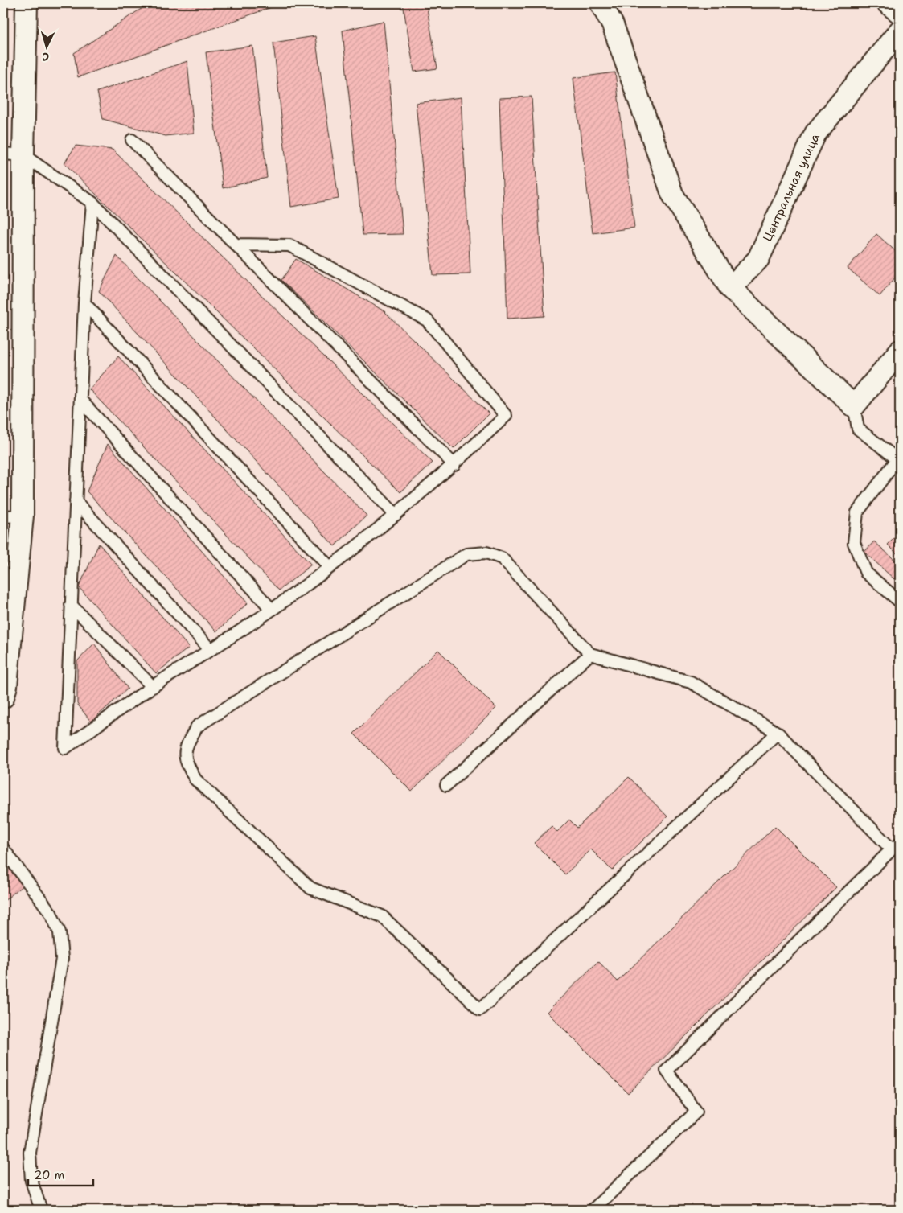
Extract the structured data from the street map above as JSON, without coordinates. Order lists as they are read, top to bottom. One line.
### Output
{"streets":{"street":["Центральная улица"]},"scale_bar":"20 m","north":"bottom"}
